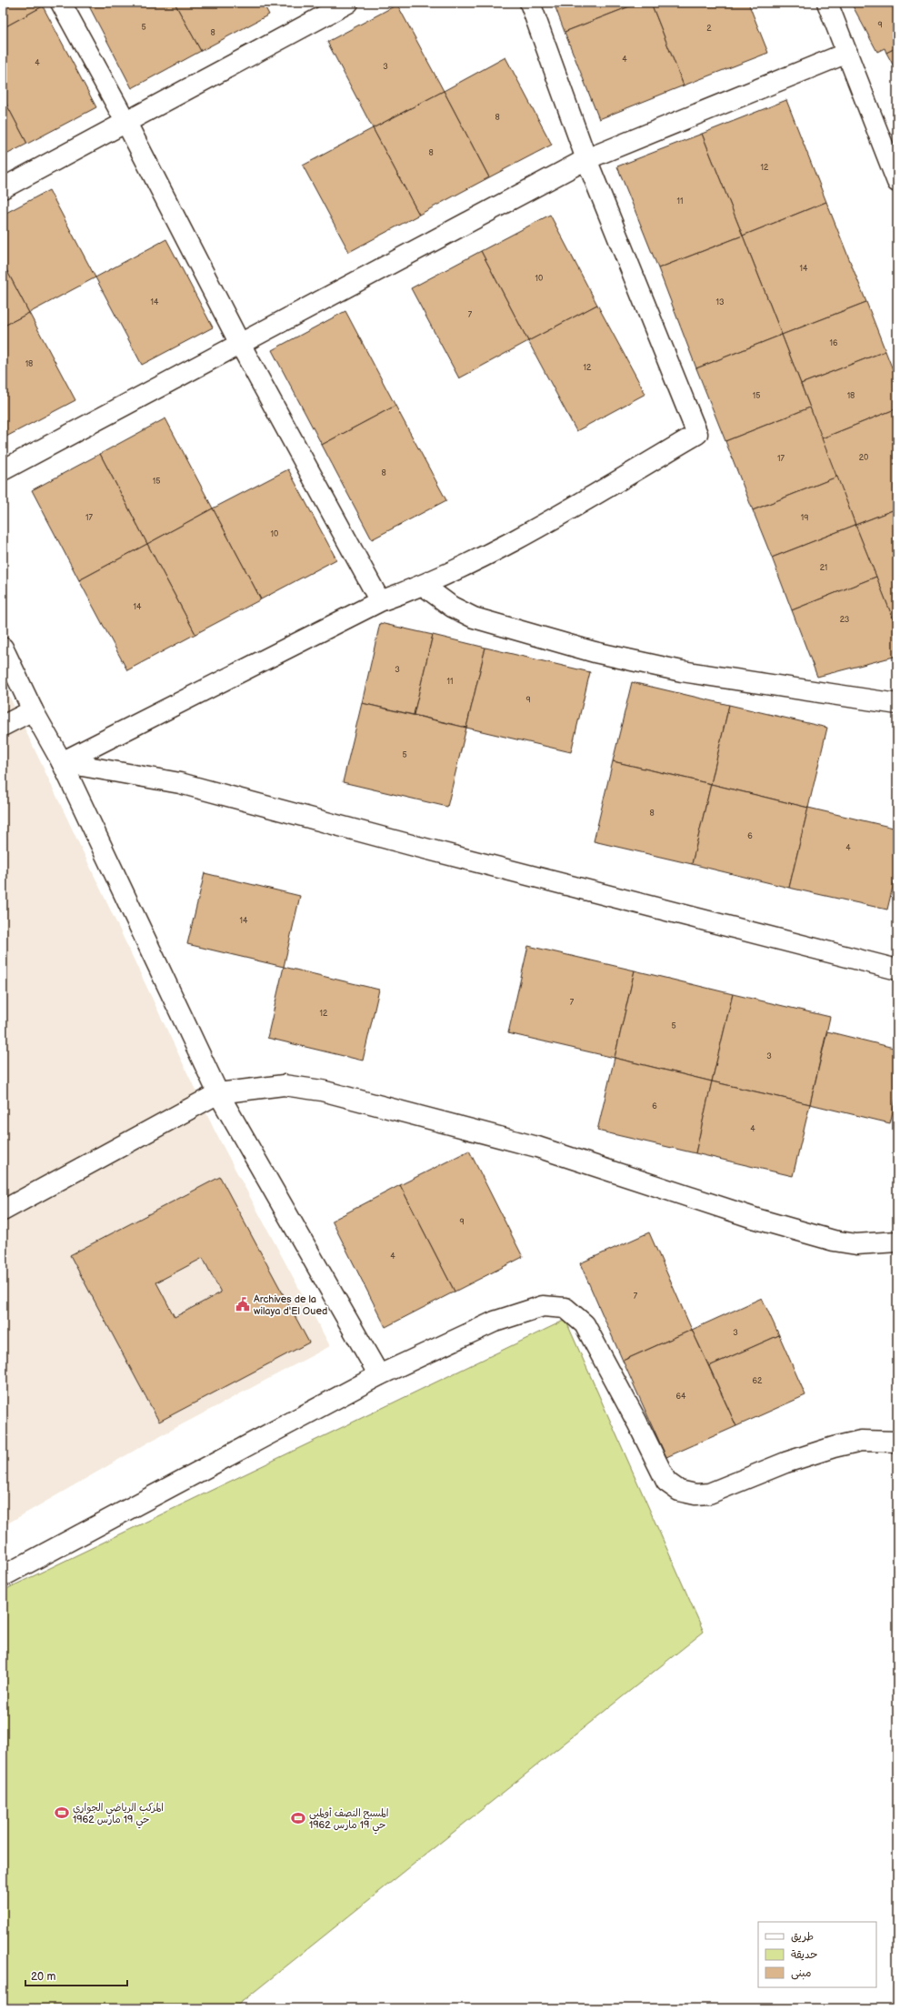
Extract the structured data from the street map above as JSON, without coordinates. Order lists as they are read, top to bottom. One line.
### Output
{"places":{"public building":["Archives de la wilaya d'El Oued"],"sports":["المركب الرياضي الجواري حي 19 مارس 1962","المسبح النصف أولمبي حي 19 مارس 1962"]},"house_numbers":["9","5","2","8","4","4","3","8","8","12","11","14","10","14","13","7","16","18","12","15","18","20","17","8","15","17","19","10","21","14","23","3","11","9","5","8","6","4","14","7","12","5","3","6","4","9","4","7","3","62","64"],"legend":["طريق","حديقة","مبنى"],"scale_bar":"20 m"}
